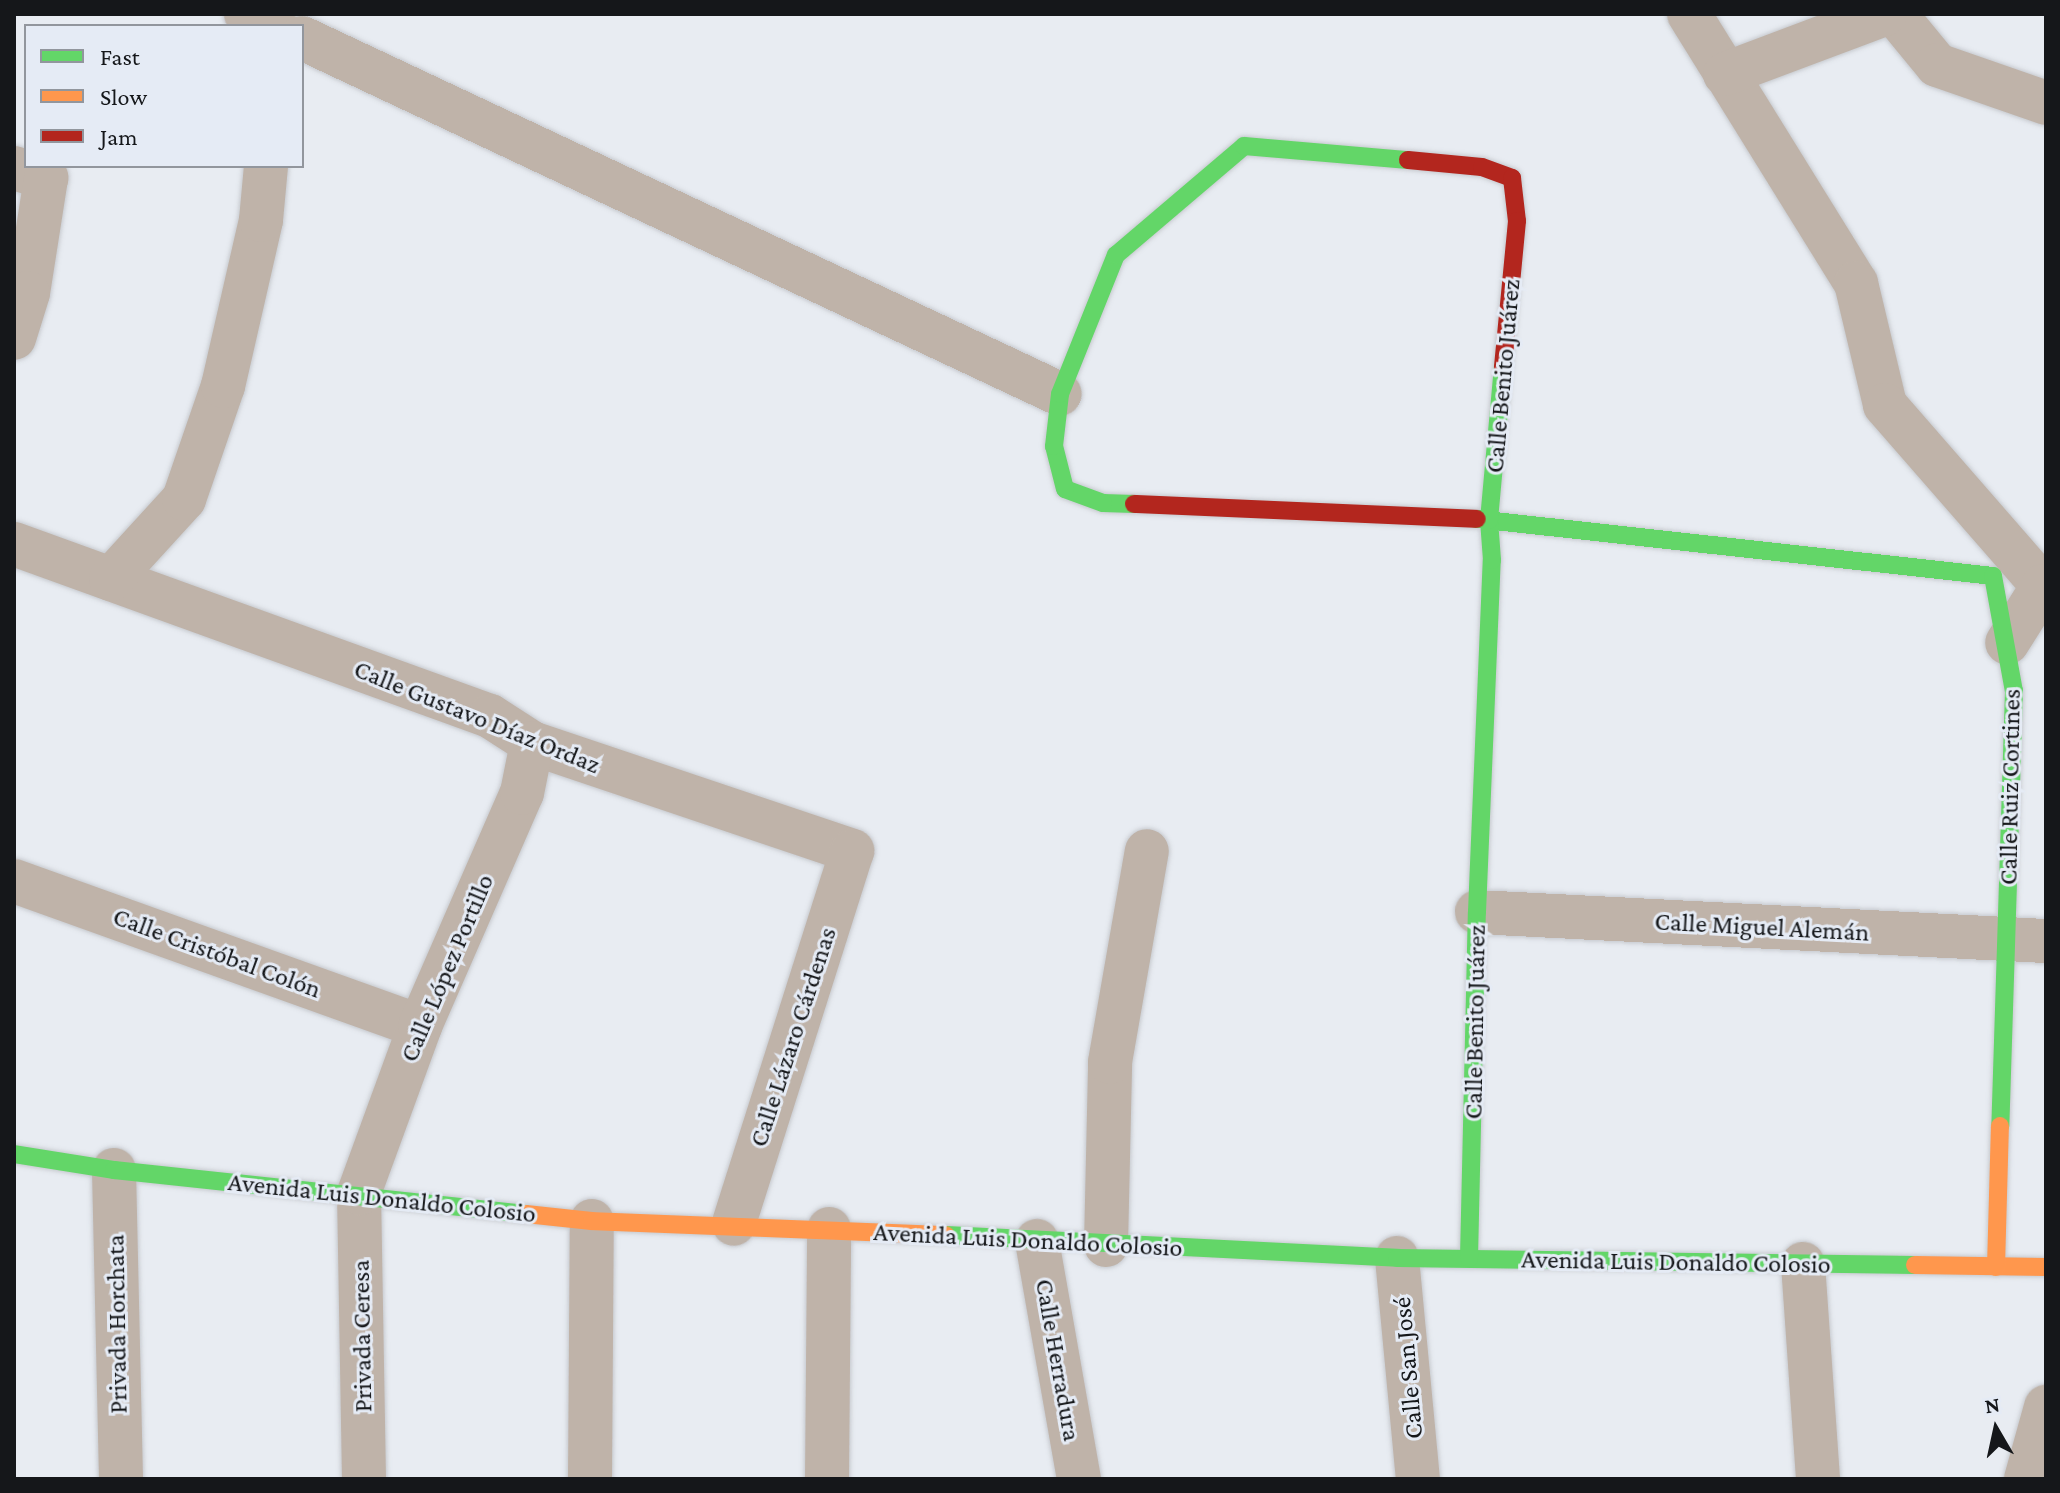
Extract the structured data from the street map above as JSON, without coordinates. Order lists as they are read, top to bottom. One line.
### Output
{"streets":{"street":["Calle Benito Juárez","Calle Gustavo Díaz Ordaz","Calle Ruiz Cortines","Calle Miguel Alemán","Calle Cristóbal Colón","Calle López Portillo","Calle Lázaro Cárdenas","Avenida Luis Donaldo Colosio","Privada Horchata","Privada Ceresa","Calle Herradura","Calle San José"]},"crossings":[["Calle Benito Juárez","Calle Ruiz Cortines"],["Calle Benito Juárez","Calle Miguel Alemán"],["Calle Benito Juárez","Avenida Luis Donaldo Colosio"],["Calle Gustavo Díaz Ordaz","Calle López Portillo"],["Calle Gustavo Díaz Ordaz","Calle Lázaro Cárdenas"],["Calle Ruiz Cortines","Calle Miguel Alemán"],["Calle Ruiz Cortines","Avenida Luis Donaldo Colosio"],["Calle Cristóbal Colón","Calle López Portillo"],["Calle López Portillo","Avenida Luis Donaldo Colosio"],["Calle López Portillo","Privada Ceresa"],["Calle Lázaro Cárdenas","Avenida Luis Donaldo Colosio"],["Avenida Luis Donaldo Colosio","Privada Horchata"],["Avenida Luis Donaldo Colosio","Privada Ceresa"],["Avenida Luis Donaldo Colosio","Calle Herradura"],["Avenida Luis Donaldo Colosio","Calle San José"]],"legend":["Fast","Slow","Jam"],"north":"top"}
